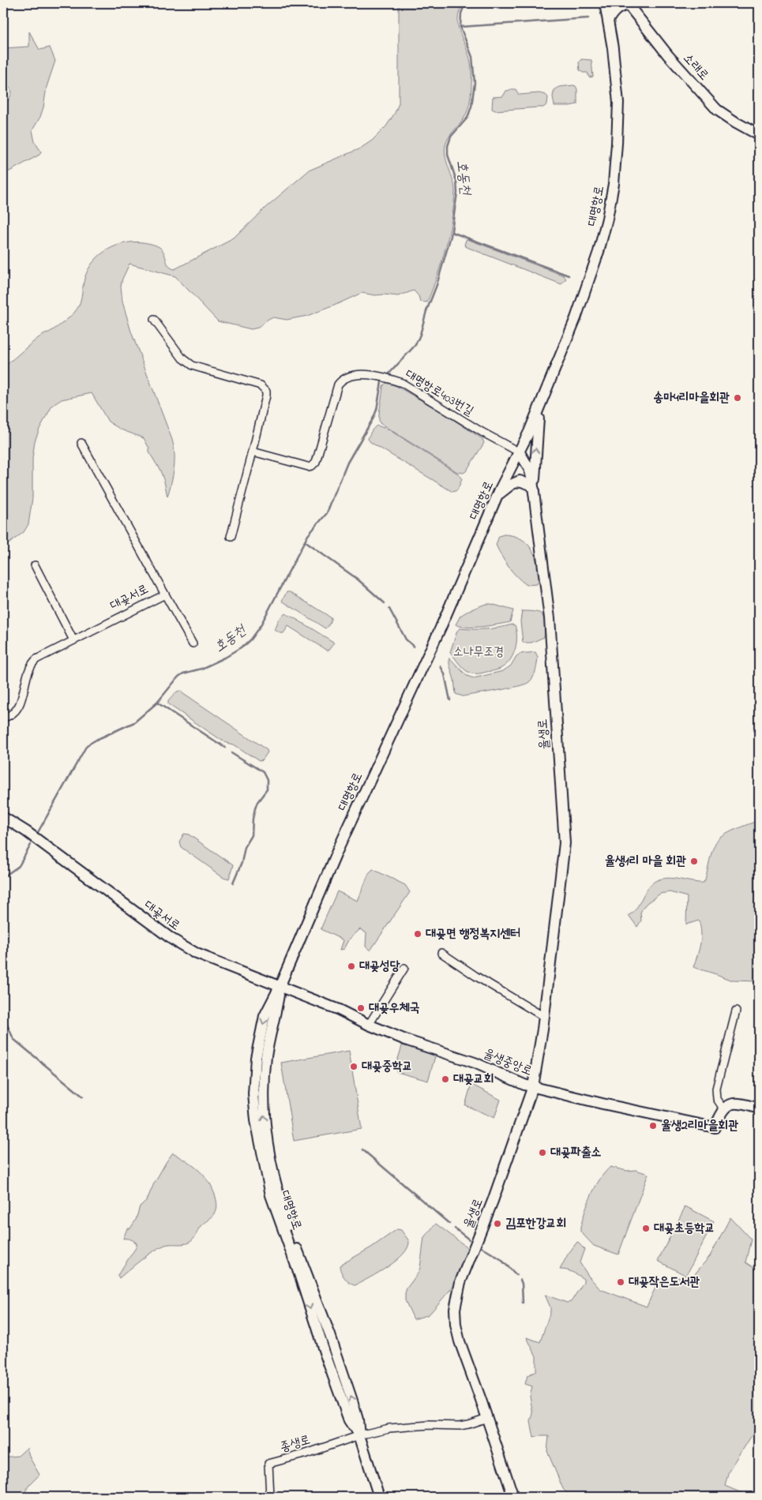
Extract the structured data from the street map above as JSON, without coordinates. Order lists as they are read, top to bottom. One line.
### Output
{"streets":{"street":["소래로","대명항로","대명항로403번길","대곶서로","율생로","율생중앙로","종생로"]},"crossings":[["대명항로","대명항로403번길"],["대명항로","대곶서로"],["대명항로","율생로"],["대명항로","율생중앙로"],["대명항로","종생로"],["대명항로403번길","율생로"],["대곶서로","율생중앙로"],["율생로","율생중앙로"]],"water":["호동천"],"parks":["소나무조경"],"places":["송마4리마을회관","율생1리 마을 회관","대곶면 행정복지센터","대곶성당","대곶우체국","대곶중학교","대곶교회","율생2리마을회관","대곶파출소","김포한강교회","대곶초등학교","대곶작은도서관"]}
